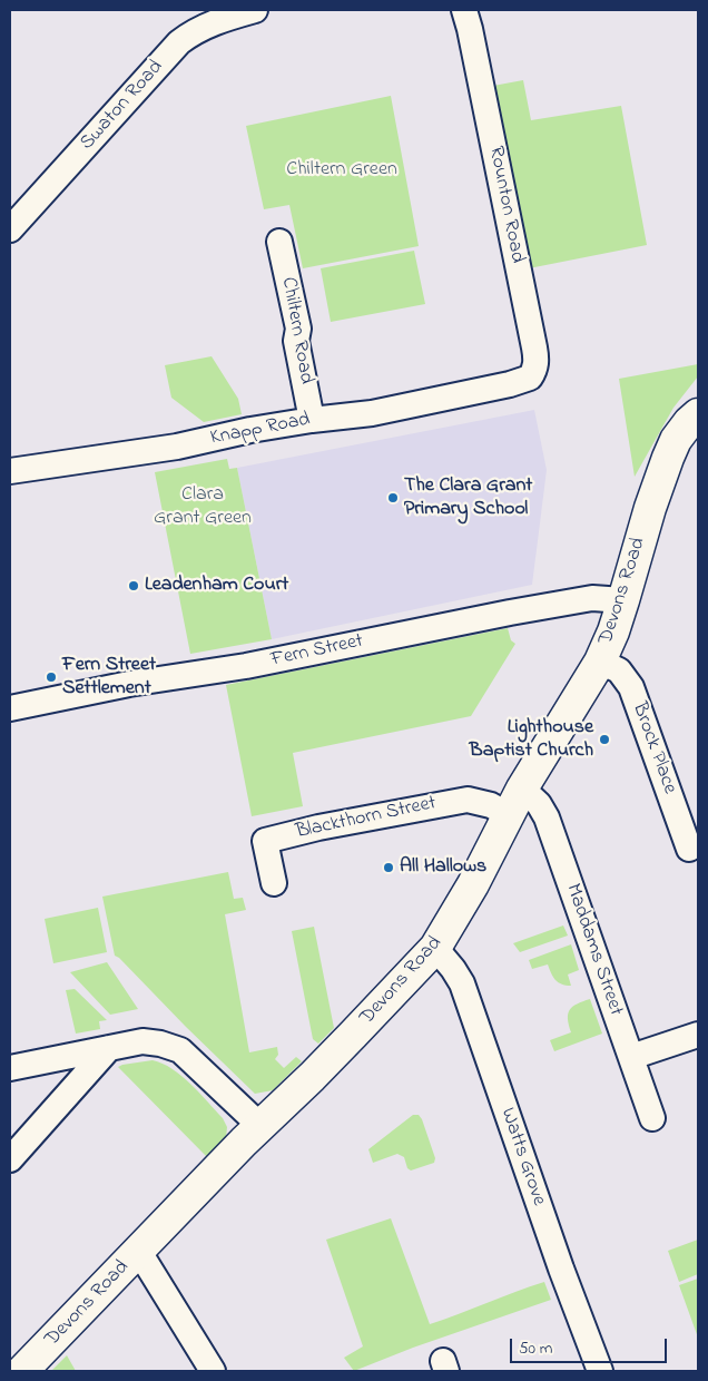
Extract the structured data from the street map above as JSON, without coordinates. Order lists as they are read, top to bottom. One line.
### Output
{"streets":{"main road":["Devons Road"],"street":["Swaton Road","Rounton Road","Chiltern Road","Knapp Road","Fern Street","Brock Place","Blackthorn Street","Maddams Street","Watts Grove"]},"crossings":[["Rounton Road","Knapp Road"],["Chiltern Road","Knapp Road"],["Devons Road","Fern Street"],["Devons Road","Brock Place"],["Devons Road","Blackthorn Street"],["Devons Road","Maddams Street"],["Devons Road","Watts Grove"],["Blackthorn Street","Maddams Street"]],"parks":["Chiltern Green","Clara Grant Green"],"places":["The Clara Grant Primary School","Leadenham Court","Fern Street Settlement","Lighthouse Baptist Church","All Hallows"],"scale_bar":"50 m"}
